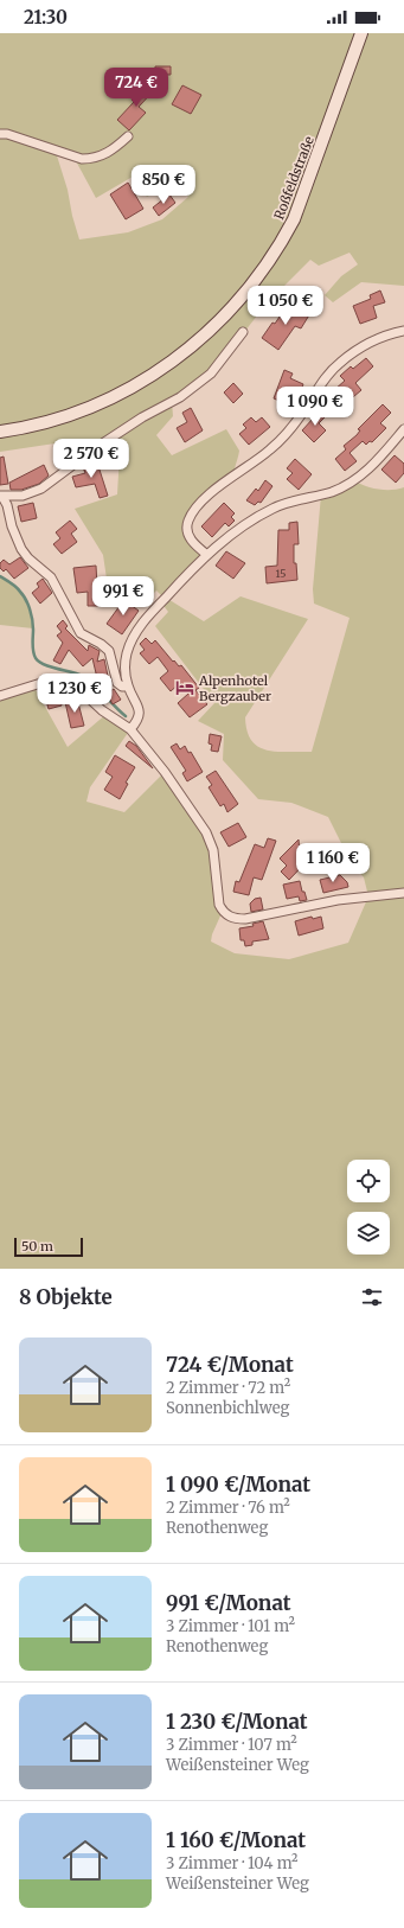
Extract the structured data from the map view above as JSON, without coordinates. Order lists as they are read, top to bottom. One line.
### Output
{"streets":{"main road":["Roßfeldstraße"]},"places":{"hotel":["Alpenhotel Bergzauber"]},"house_numbers":["15"],"scale_bar":"50 m","page":{"status":"21:30","price":["724 €","850 €","1 050 €","1 090 €","2 570 €","991 €","1 230 €","1 160 €"],"scale":"50 m","heading":"8 Objekte","list":[{"name":"724 €/Monat","note":"2 Zimmer · 72 m² · Sonnenbichlweg"},{"name":"1 090 €/Monat","note":"2 Zimmer · 76 m² · Renothenweg"},{"name":"991 €/Monat","note":"3 Zimmer · 101 m² · Renothenweg"},{"name":"1 230 €/Monat","note":"3 Zimmer · 107 m² · Weißensteiner Weg"},{"name":"1 160 €/Monat","note":"3 Zimmer · 104 m² · Weißensteiner Weg"}]}}
